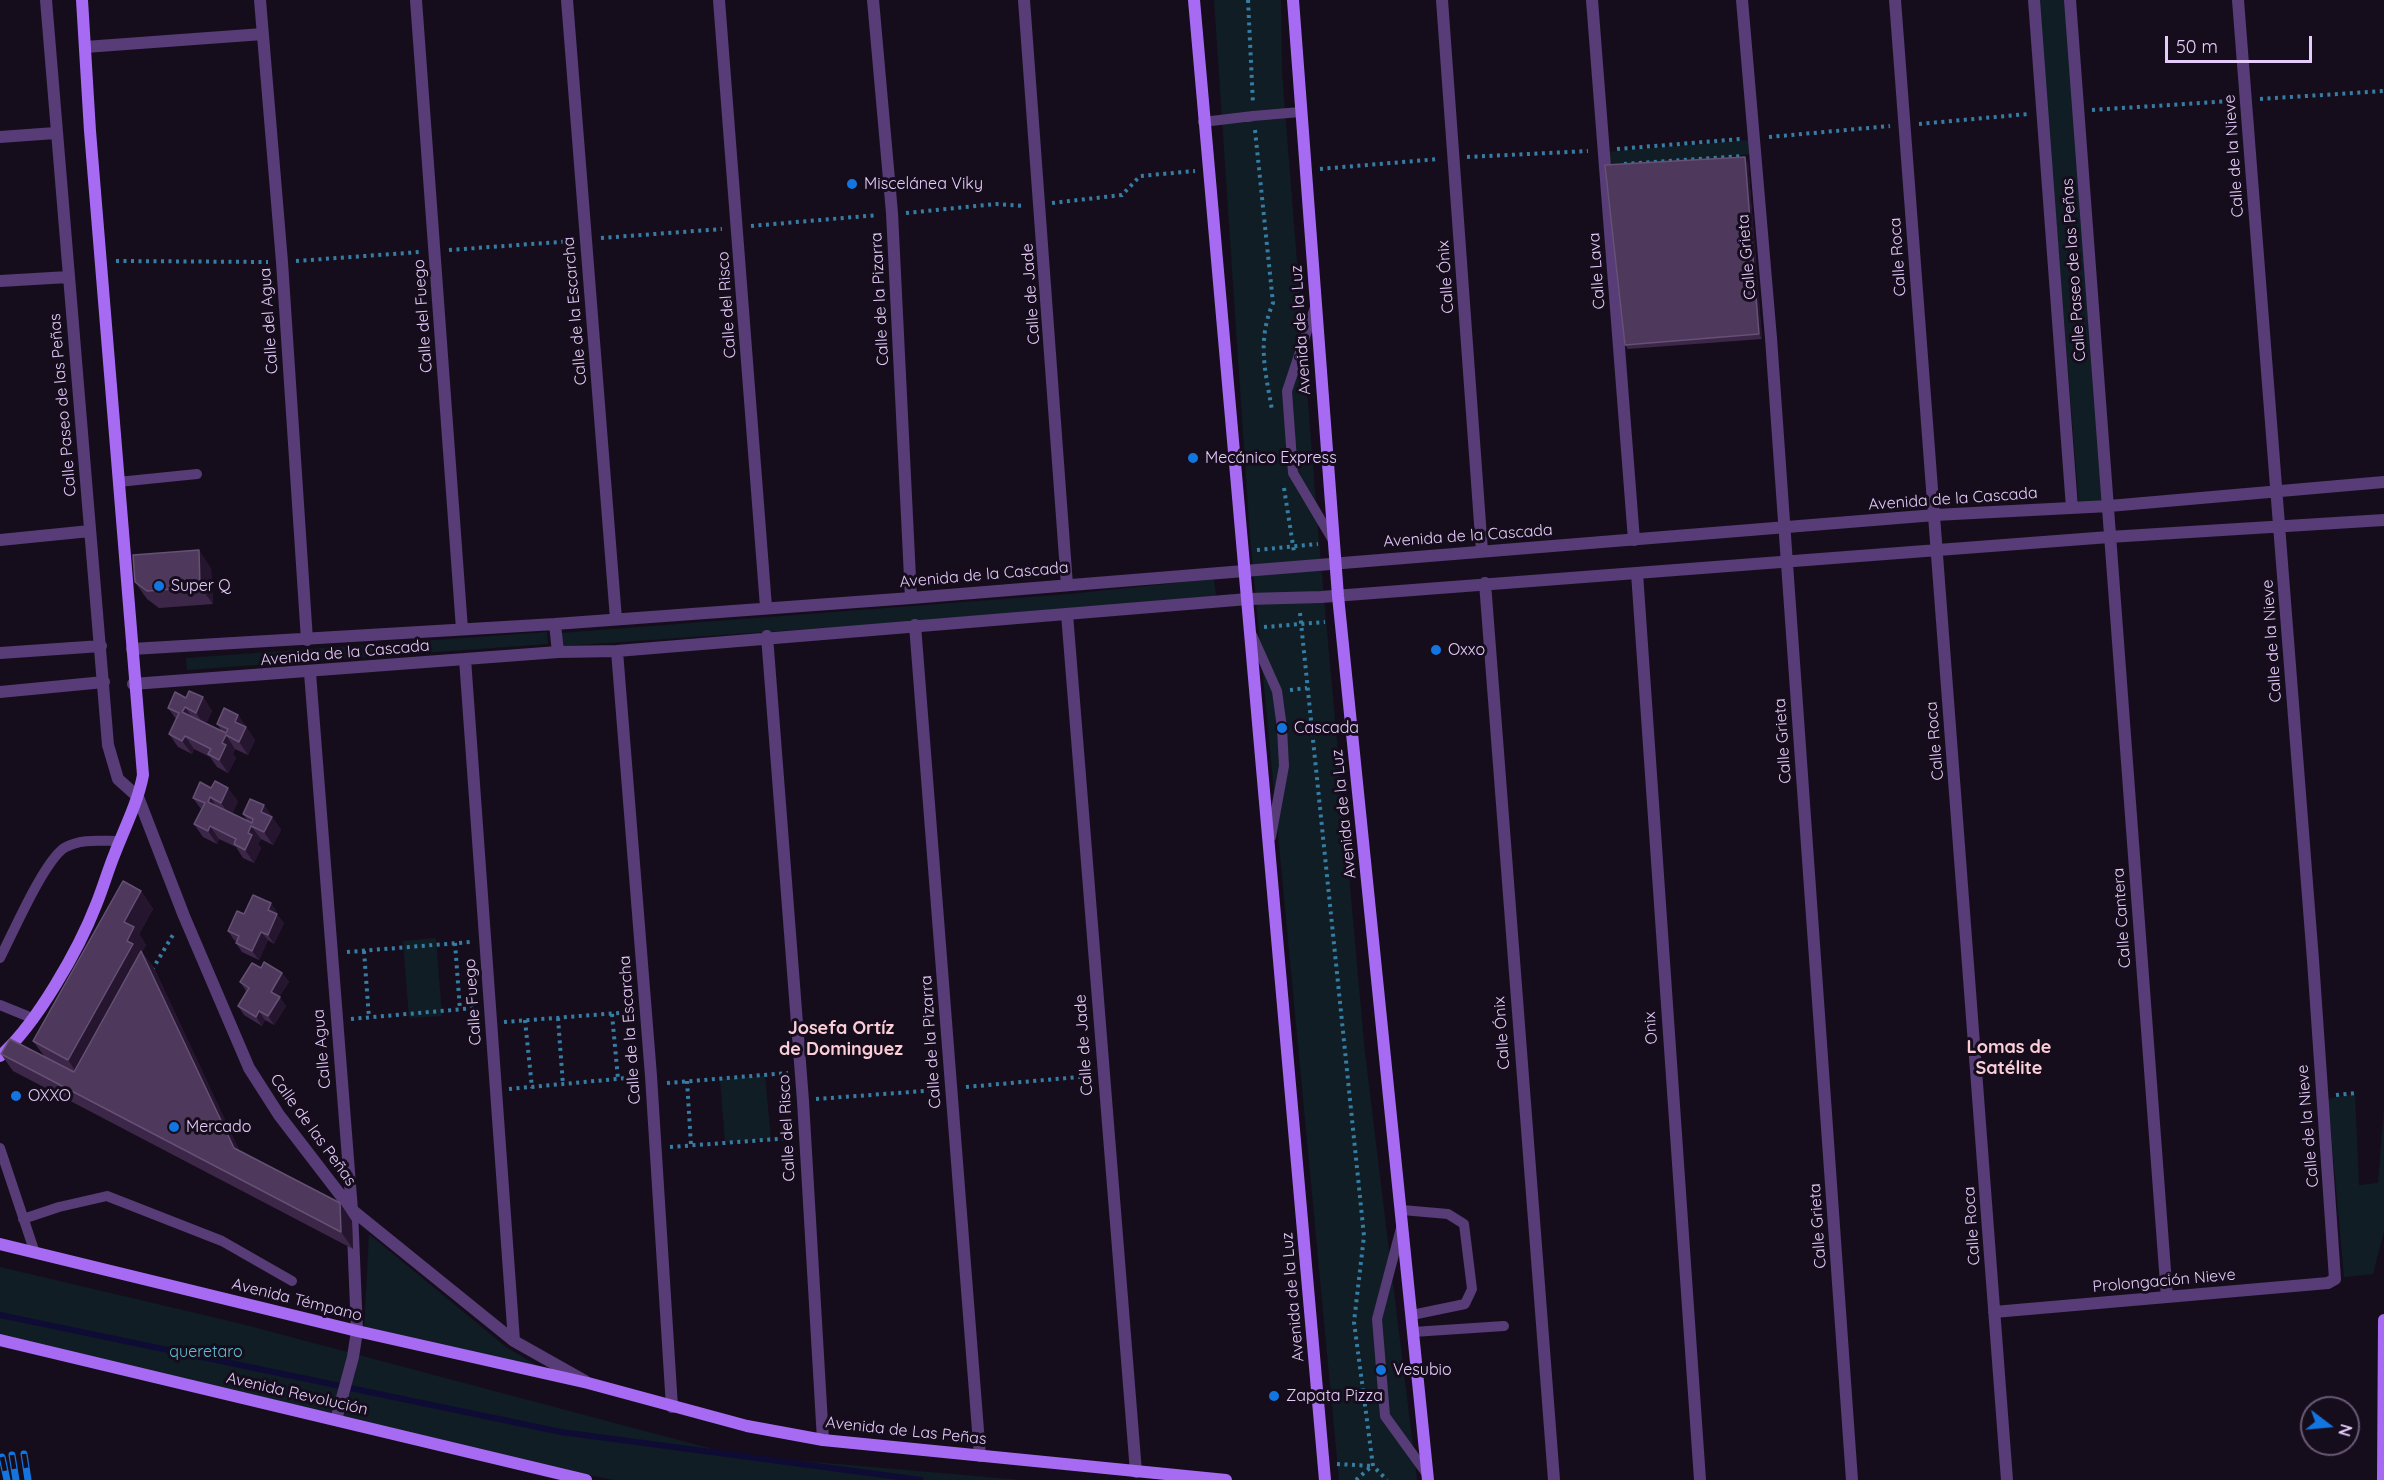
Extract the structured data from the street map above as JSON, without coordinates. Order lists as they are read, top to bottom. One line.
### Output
{"streets":{"main road":["Avenida de la Luz","Avenida Témpano","Avenida Revolución","Avenida de Las Peñas"],"street":["Calle de la Nieve","Calle Grieta","Calle Roca","Calle Paseo de las Peñas","Calle Lava","Calle Ónix","Calle de Jade","Calle de la Pizarra","Calle del Risco","Calle de la Escarcha","Calle del Fuego","Calle del Agua","Avenida de la Cascada","Calle Cantera","Calle Fuego","Onix","Calle Agua","Calle de las Peñas","Prolongación Nieve"]},"crossings":[["Calle de la Nieve","Avenida de la Cascada"],["Calle de la Nieve","Prolongación Nieve"],["Calle Grieta","Avenida de la Cascada"],["Calle Roca","Avenida de la Cascada"],["Calle Roca","Prolongación Nieve"],["Calle Paseo de las Peñas","Avenida de la Cascada"],["Calle Paseo de las Peñas","Calle Cantera"],["Calle Paseo de las Peñas","Calle de las Peñas"],["Calle Lava","Avenida de la Cascada"],["Calle Ónix","Avenida de la Cascada"],["Calle de Jade","Avenida de la Cascada"],["Calle de Jade","Avenida de Las Peñas"],["Calle de la Pizarra","Avenida de la Cascada"],["Calle de la Pizarra","Avenida de Las Peñas"],["Calle del Risco","Avenida de la Cascada"],["Calle del Risco","Avenida de Las Peñas"],["Calle de la Escarcha","Avenida de la Cascada"],["Calle de la Escarcha","Avenida de Las Peñas"],["Calle del Fuego","Avenida de la Cascada"],["Calle del Agua","Avenida de la Cascada"],["Avenida de la Luz","Avenida de la Cascada"],["Avenida de la Cascada","Calle Cantera"],["Avenida de la Cascada","Calle Fuego"],["Avenida de la Cascada","Onix"],["Avenida de la Cascada","Calle Agua"],["Calle Cantera","Prolongación Nieve"],["Calle Fuego","Calle de las Peñas"],["Calle Agua","Calle de las Peñas"],["Calle Agua","Avenida Témpano"],["Calle Agua","Avenida Revolución"],["Calle de las Peñas","Avenida Témpano"],["Calle de las Peñas","Avenida de Las Peñas"],["Avenida Témpano","Avenida de Las Peñas"]],"districts":["Josefa Ortíz de Dominguez","Lomas de Satélite"],"parks":["queretaro"],"places":["Miscelánea Viky","Mecánico Express","Super Q","Oxxo","Cascada","OXXO","Mercado","Vesubio","Zapata Pizza"],"scale_bar":"50 m","north":"right"}
